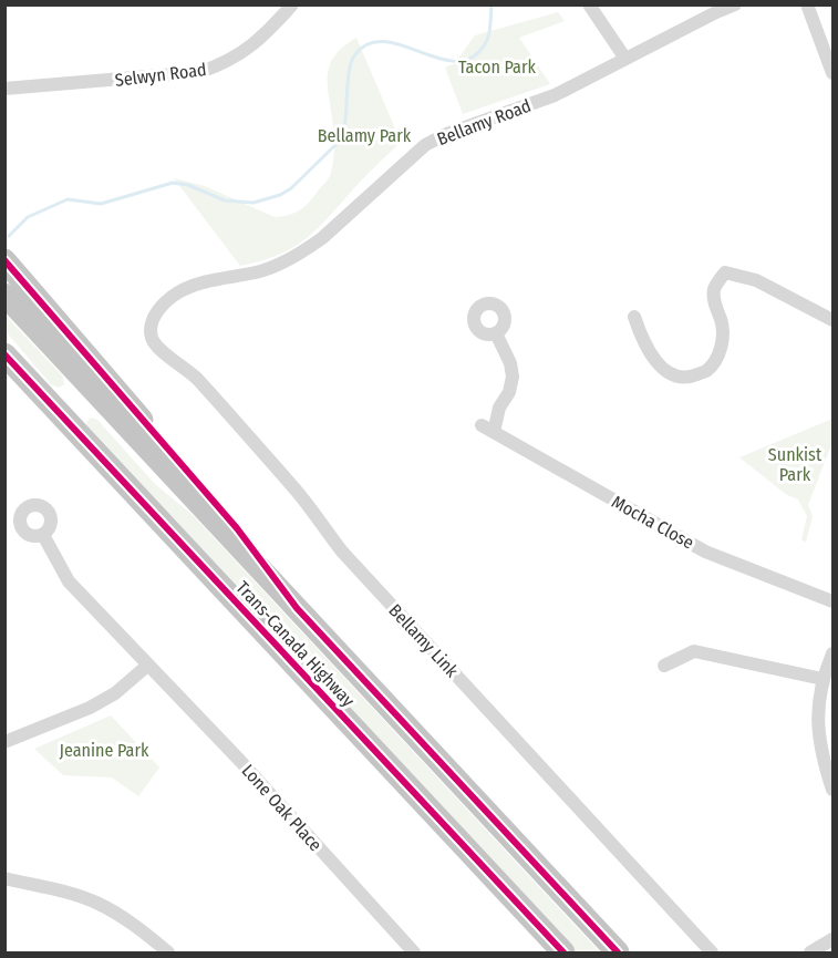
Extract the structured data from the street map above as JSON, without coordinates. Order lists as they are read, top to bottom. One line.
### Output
{"streets":{"highway":["Trans-Canada Highway"],"street":["Selwyn Road","Bellamy Road","Mocha Close","Bellamy Link","Lone Oak Place"]},"crossings":[["Bellamy Road","Bellamy Link"]],"parks":["Tacon Park","Bellamy Park","Sunkist Park","Jeanine Park"]}
